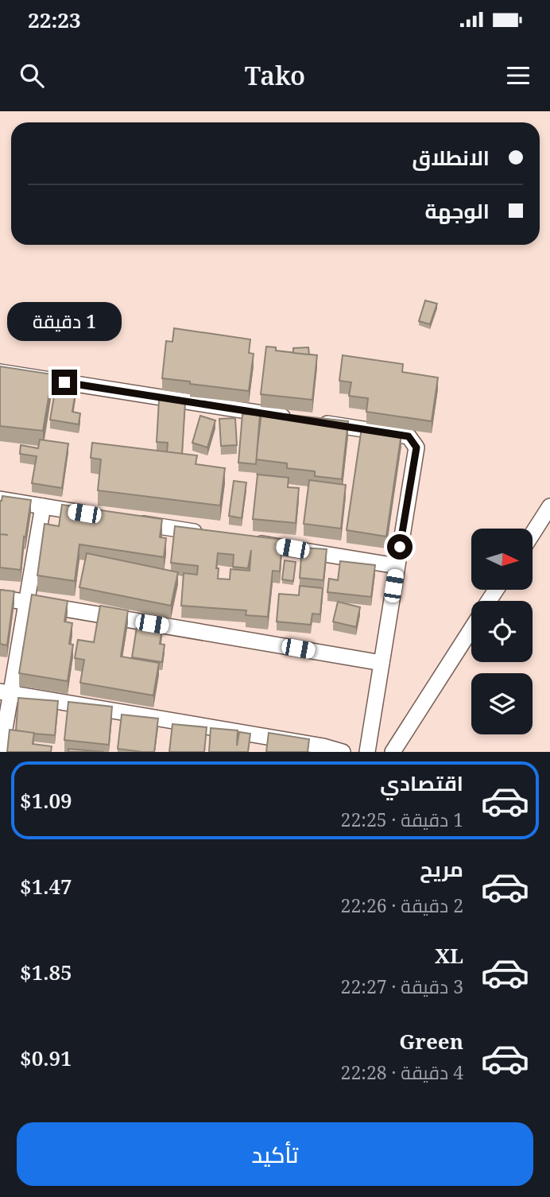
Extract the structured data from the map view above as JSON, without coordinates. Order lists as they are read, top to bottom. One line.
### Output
{"north":"right","page":{"status":"22:23","header":"Tako","banner":["الانطلاق","الوجهة"],"bubble":"1 دقيقة","list":[{"name":"اقتصادي","note":"1 دقيقة · 22:25","value":"$1.09"},{"name":"مريح","note":"2 دقيقة · 22:26","value":"$1.47"},{"name":"XL","note":"3 دقيقة · 22:27","value":"$1.85"},{"name":"Green","note":"4 دقيقة · 22:28","value":"$0.91"}],"buttons":"تأكيد"}}
